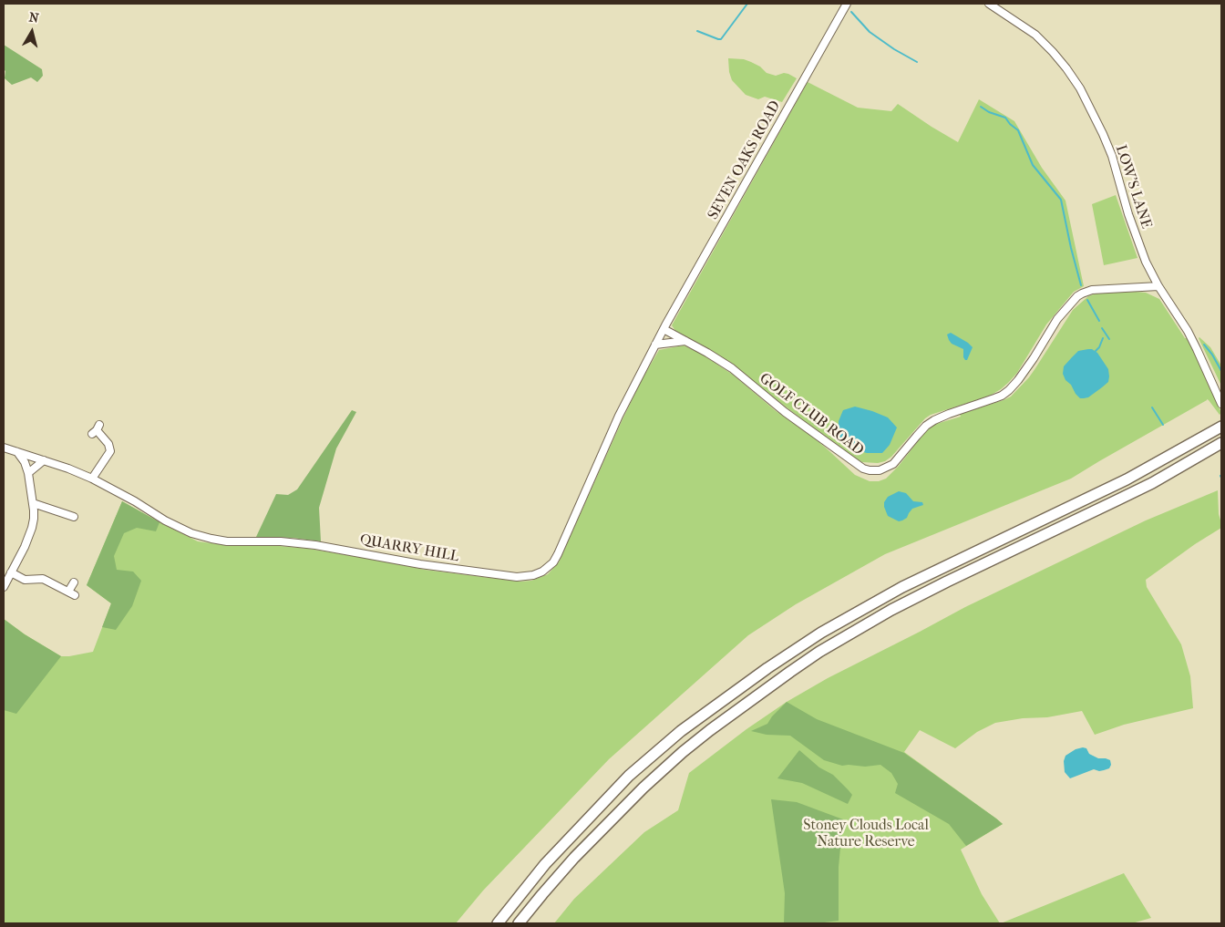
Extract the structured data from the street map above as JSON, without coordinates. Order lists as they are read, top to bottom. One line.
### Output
{"streets":{"street":["SEVEN OAKS ROAD","LOW'S LANE","GOLF CLUB ROAD","QUARRY HILL"]},"crossings":[["SEVEN OAKS ROAD","GOLF CLUB ROAD"],["SEVEN OAKS ROAD","QUARRY HILL"],["LOW'S LANE","GOLF CLUB ROAD"],["GOLF CLUB ROAD","QUARRY HILL"]],"parks":["Stoney Clouds Local Nature Reserve"],"north":"top"}
